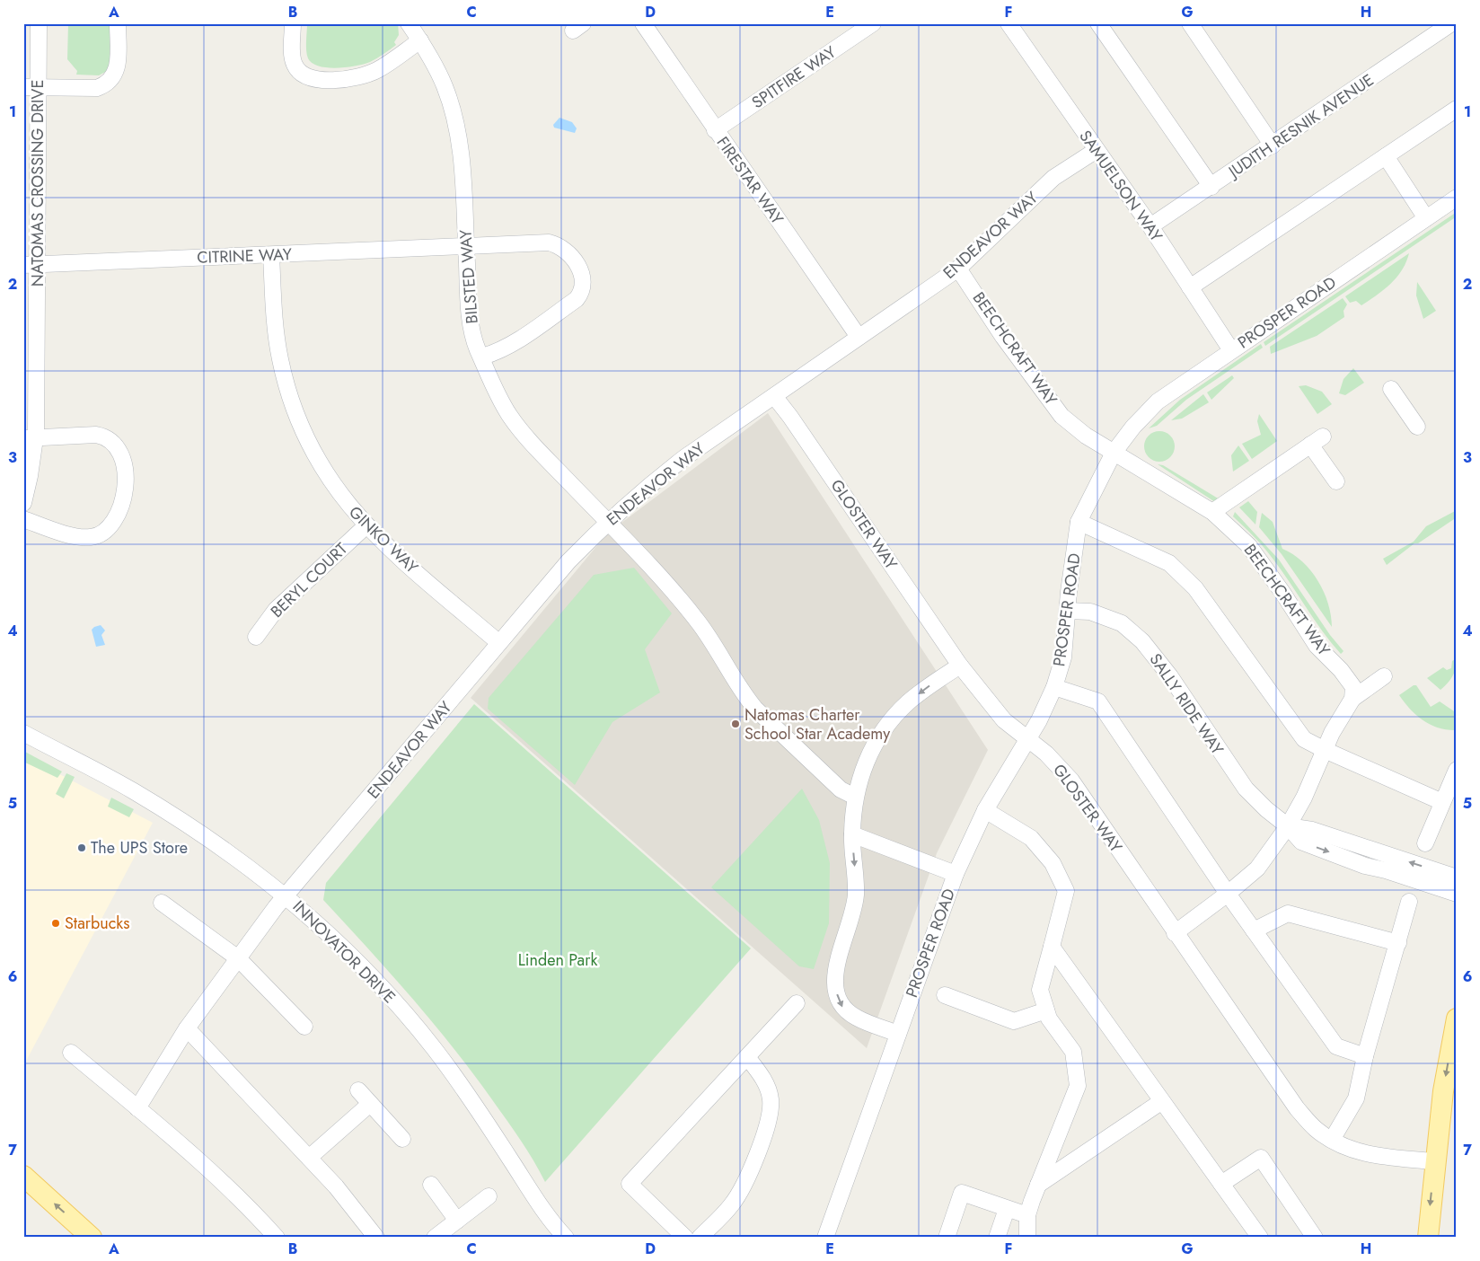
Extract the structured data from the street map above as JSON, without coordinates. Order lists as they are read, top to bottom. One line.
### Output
{"streets":{"street":["SPITFIRE WAY","JUDITH RESNIK AVENUE","FIRESTAR WAY","NATOMAS CROSSING DRIVE","SAMUELSON WAY","ENDEAVOR WAY","CITRINE WAY","BILSTED WAY","PROSPER ROAD","BEECHCRAFT WAY","GLOSTER WAY","GINKO WAY","BERYL COURT","SALLY RIDE WAY","INNOVATOR DRIVE"]},"crossings":[["SPITFIRE WAY","FIRESTAR WAY"],["JUDITH RESNIK AVENUE","SAMUELSON WAY"],["FIRESTAR WAY","ENDEAVOR WAY"],["NATOMAS CROSSING DRIVE","CITRINE WAY"],["SAMUELSON WAY","ENDEAVOR WAY"],["SAMUELSON WAY","PROSPER ROAD"],["ENDEAVOR WAY","BILSTED WAY"],["ENDEAVOR WAY","BEECHCRAFT WAY"],["ENDEAVOR WAY","GLOSTER WAY"],["ENDEAVOR WAY","GINKO WAY"],["ENDEAVOR WAY","INNOVATOR DRIVE"],["CITRINE WAY","BILSTED WAY"],["CITRINE WAY","GINKO WAY"],["PROSPER ROAD","BEECHCRAFT WAY"],["PROSPER ROAD","GLOSTER WAY"],["PROSPER ROAD","SALLY RIDE WAY"],["GINKO WAY","BERYL COURT"]],"parks":["Linden Park"],"places":["Natomas Charter School Star Academy","The UPS Store","Starbucks"],"grid":{"columns":["A","B","C","D","E","F","G","H"],"rows":["1","2","3","4","5","6","7"]}}
